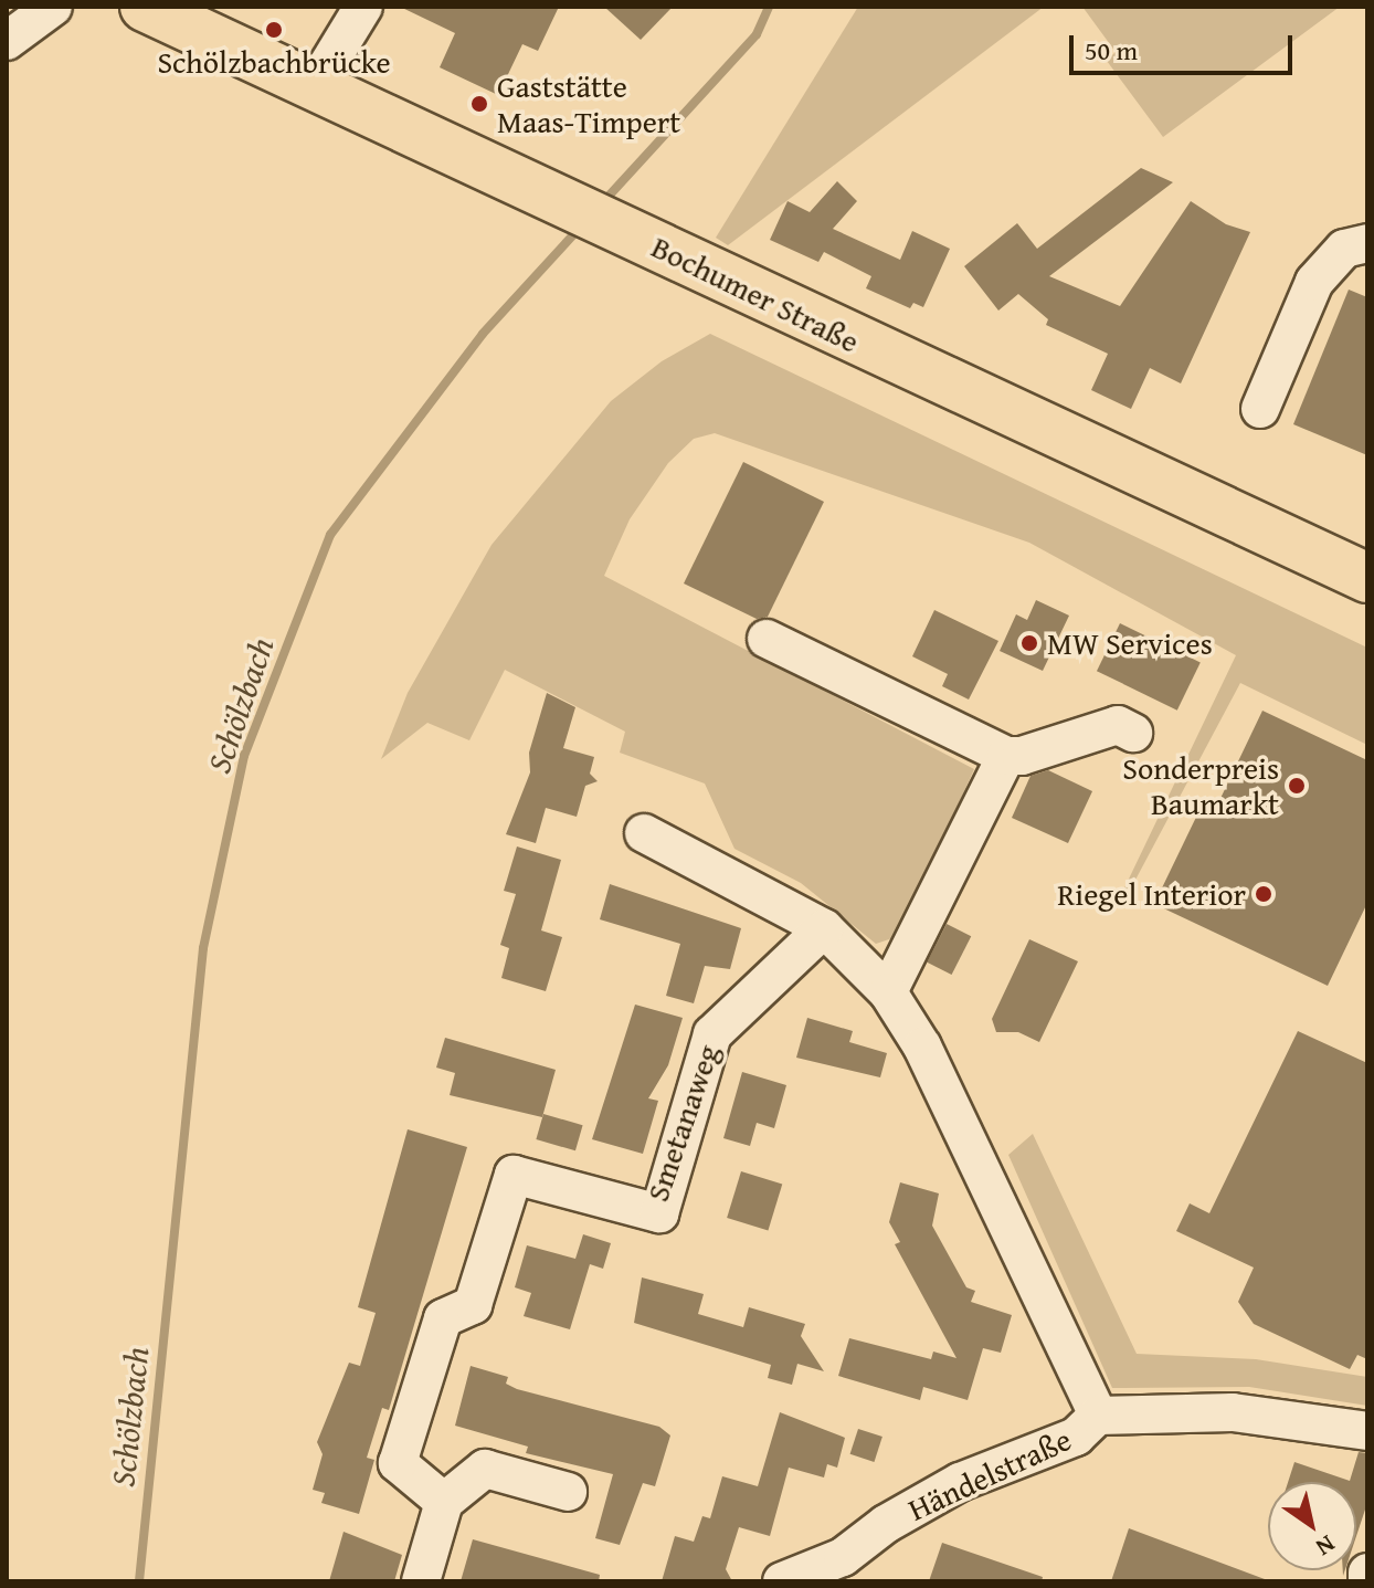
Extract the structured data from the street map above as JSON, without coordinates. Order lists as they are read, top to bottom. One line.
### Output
{"streets":{"main road":["Bochumer Straße"],"street":["Smetanaweg","Händelstraße"]},"water":["Schölzbach"],"places":["Schölzbachbrücke","Gaststätte Maas-Timpert","MW Services","Sonderpreis Baumarkt","Riegel Interior"],"scale_bar":"50 m","north":"bottom right"}
